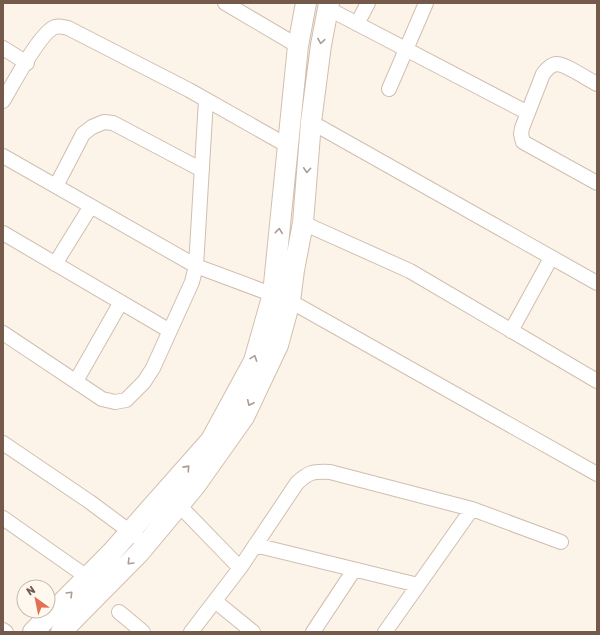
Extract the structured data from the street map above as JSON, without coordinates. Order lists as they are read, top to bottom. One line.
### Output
{"north":"top left"}
